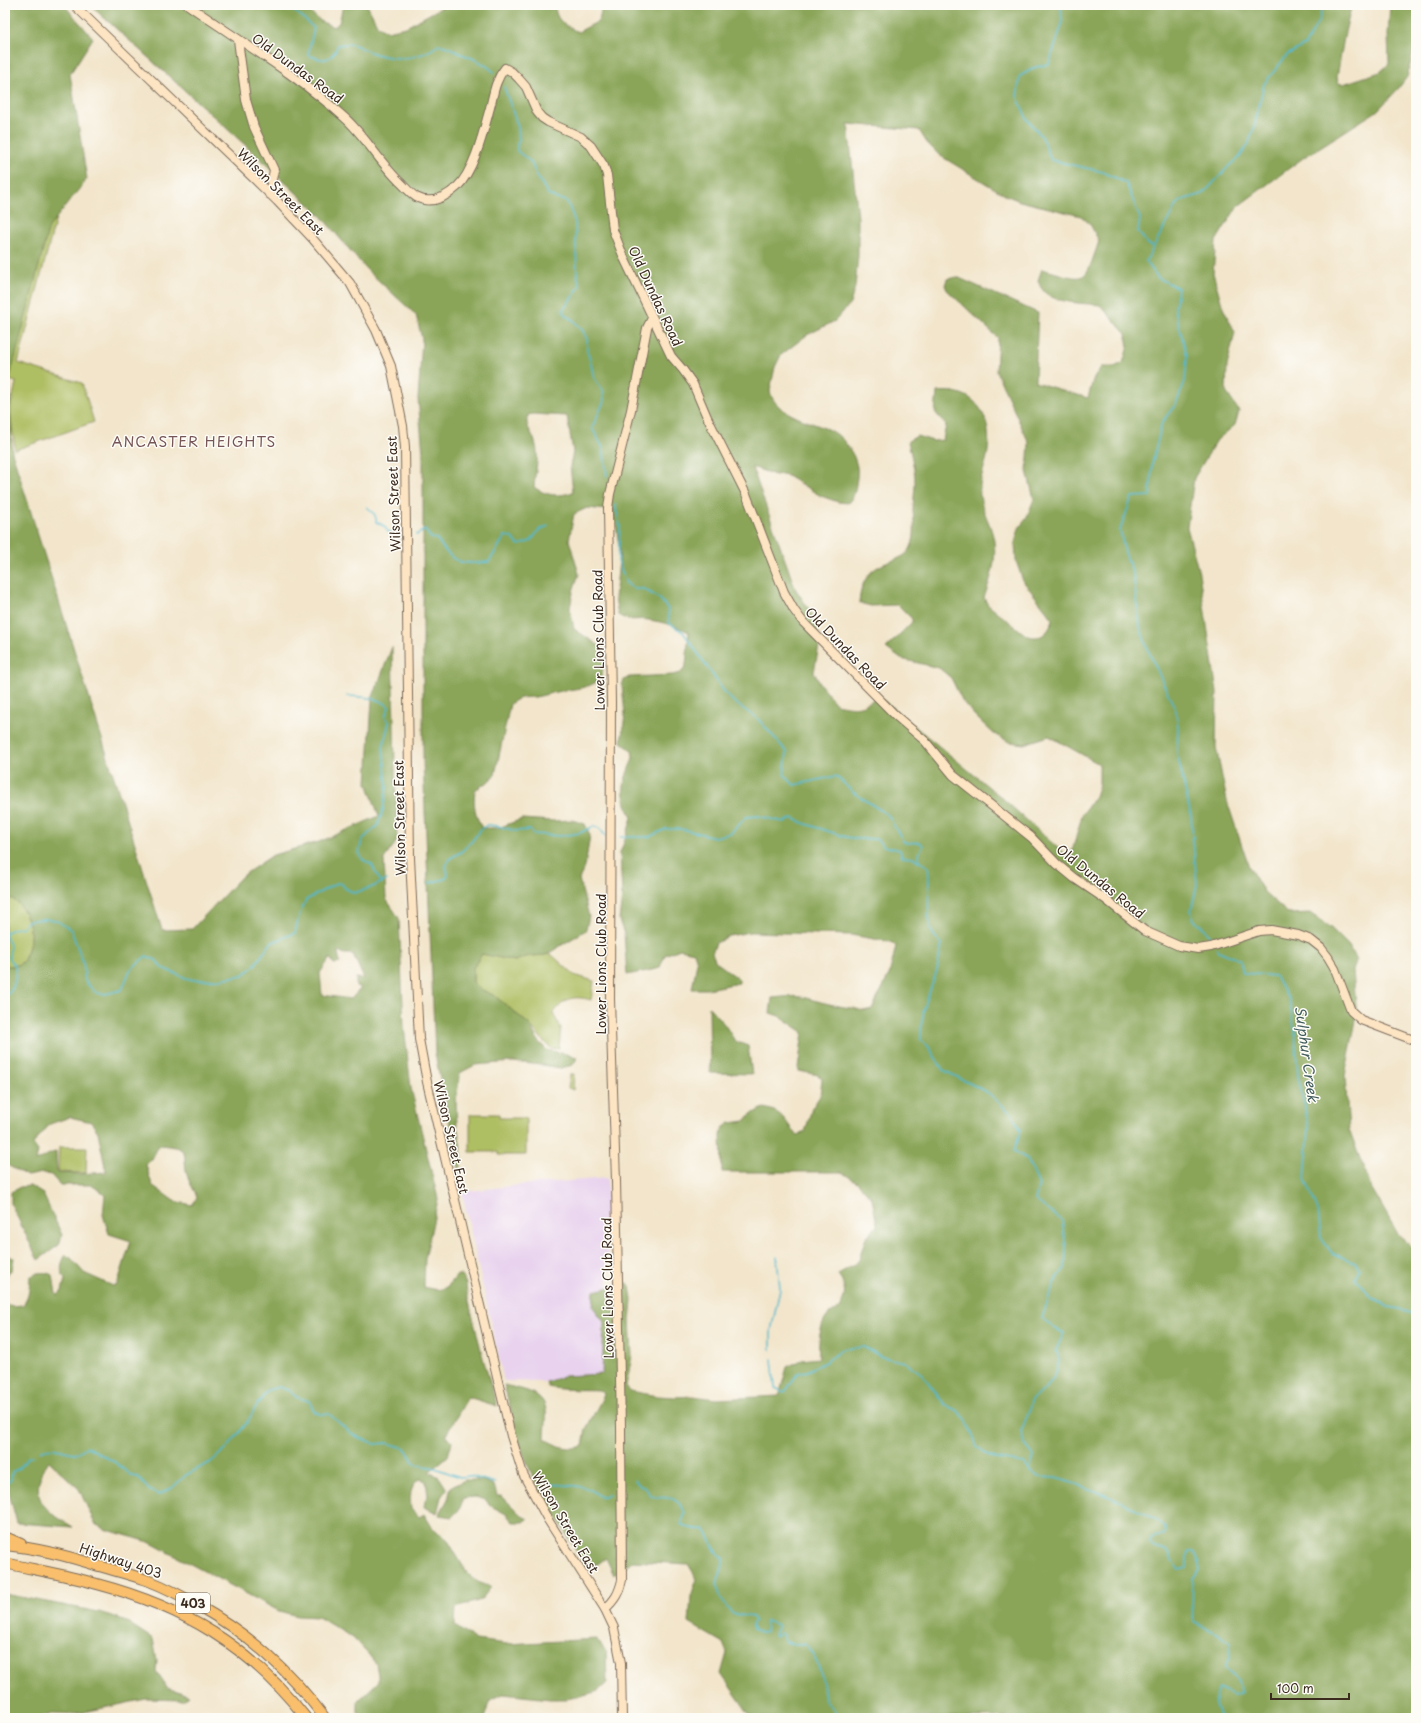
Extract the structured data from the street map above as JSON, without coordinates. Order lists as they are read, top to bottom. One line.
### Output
{"streets":{"highway":["Highway 403","403"],"street":["Old Dundas Road","Wilson Street East","Lower Lions Club Road"]},"crossings":[["Old Dundas Road","Lower Lions Club Road"],["Wilson Street East","Lower Lions Club Road"]],"districts":["ANCASTER HEIGHTS"],"water":["Sulphur Creek"],"scale_bar":"100 m"}
